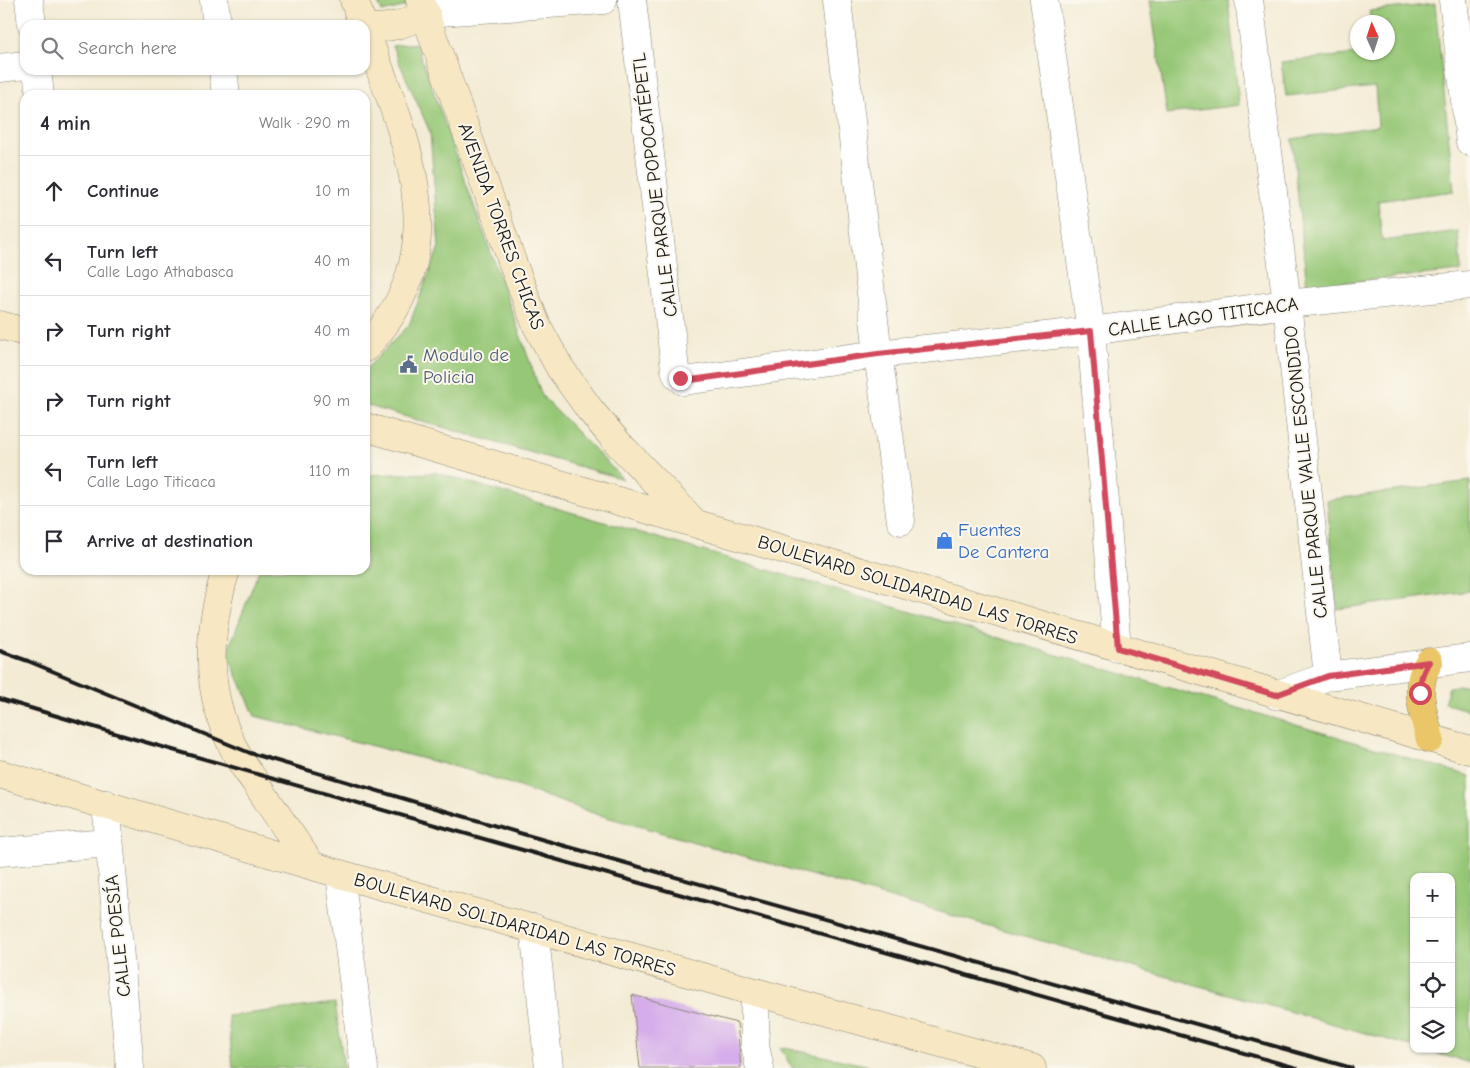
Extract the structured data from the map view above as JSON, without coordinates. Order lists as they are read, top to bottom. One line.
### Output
{"streets":{"main road":["AVENIDA TORRES CHICAS","BOULEVARD SOLIDARIDAD LAS TORRES"],"street":["CALLE PARQUE POPOCATÉPETL","CALLE LAGO TITICACA","CALLE PARQUE VALLE ESCONDIDO","CALLE POESÍA"]},"crossings":[["CALLE PARQUE POPOCATÉPETL","CALLE LAGO TITICACA"],["AVENIDA TORRES CHICAS","BOULEVARD SOLIDARIDAD LAS TORRES"],["CALLE LAGO TITICACA","CALLE PARQUE VALLE ESCONDIDO"],["BOULEVARD SOLIDARIDAD LAS TORRES","CALLE POESÍA"]],"places":{"public building":["Modulo de Policia"],"shop":["Fuentes De Cantera"]},"north":"top","page":{"search":"Search here","heading":["4 min","Walk · 290 m"],"list":[["Continue","10 m"],["Turn left","Calle Lago Athabasca","40 m"],["Turn right","40 m"],["Turn right","90 m"],["Turn left","Calle Lago Titicaca","110 m"],"Arrive at destination"],"map_buttons":["+","−"]}}
